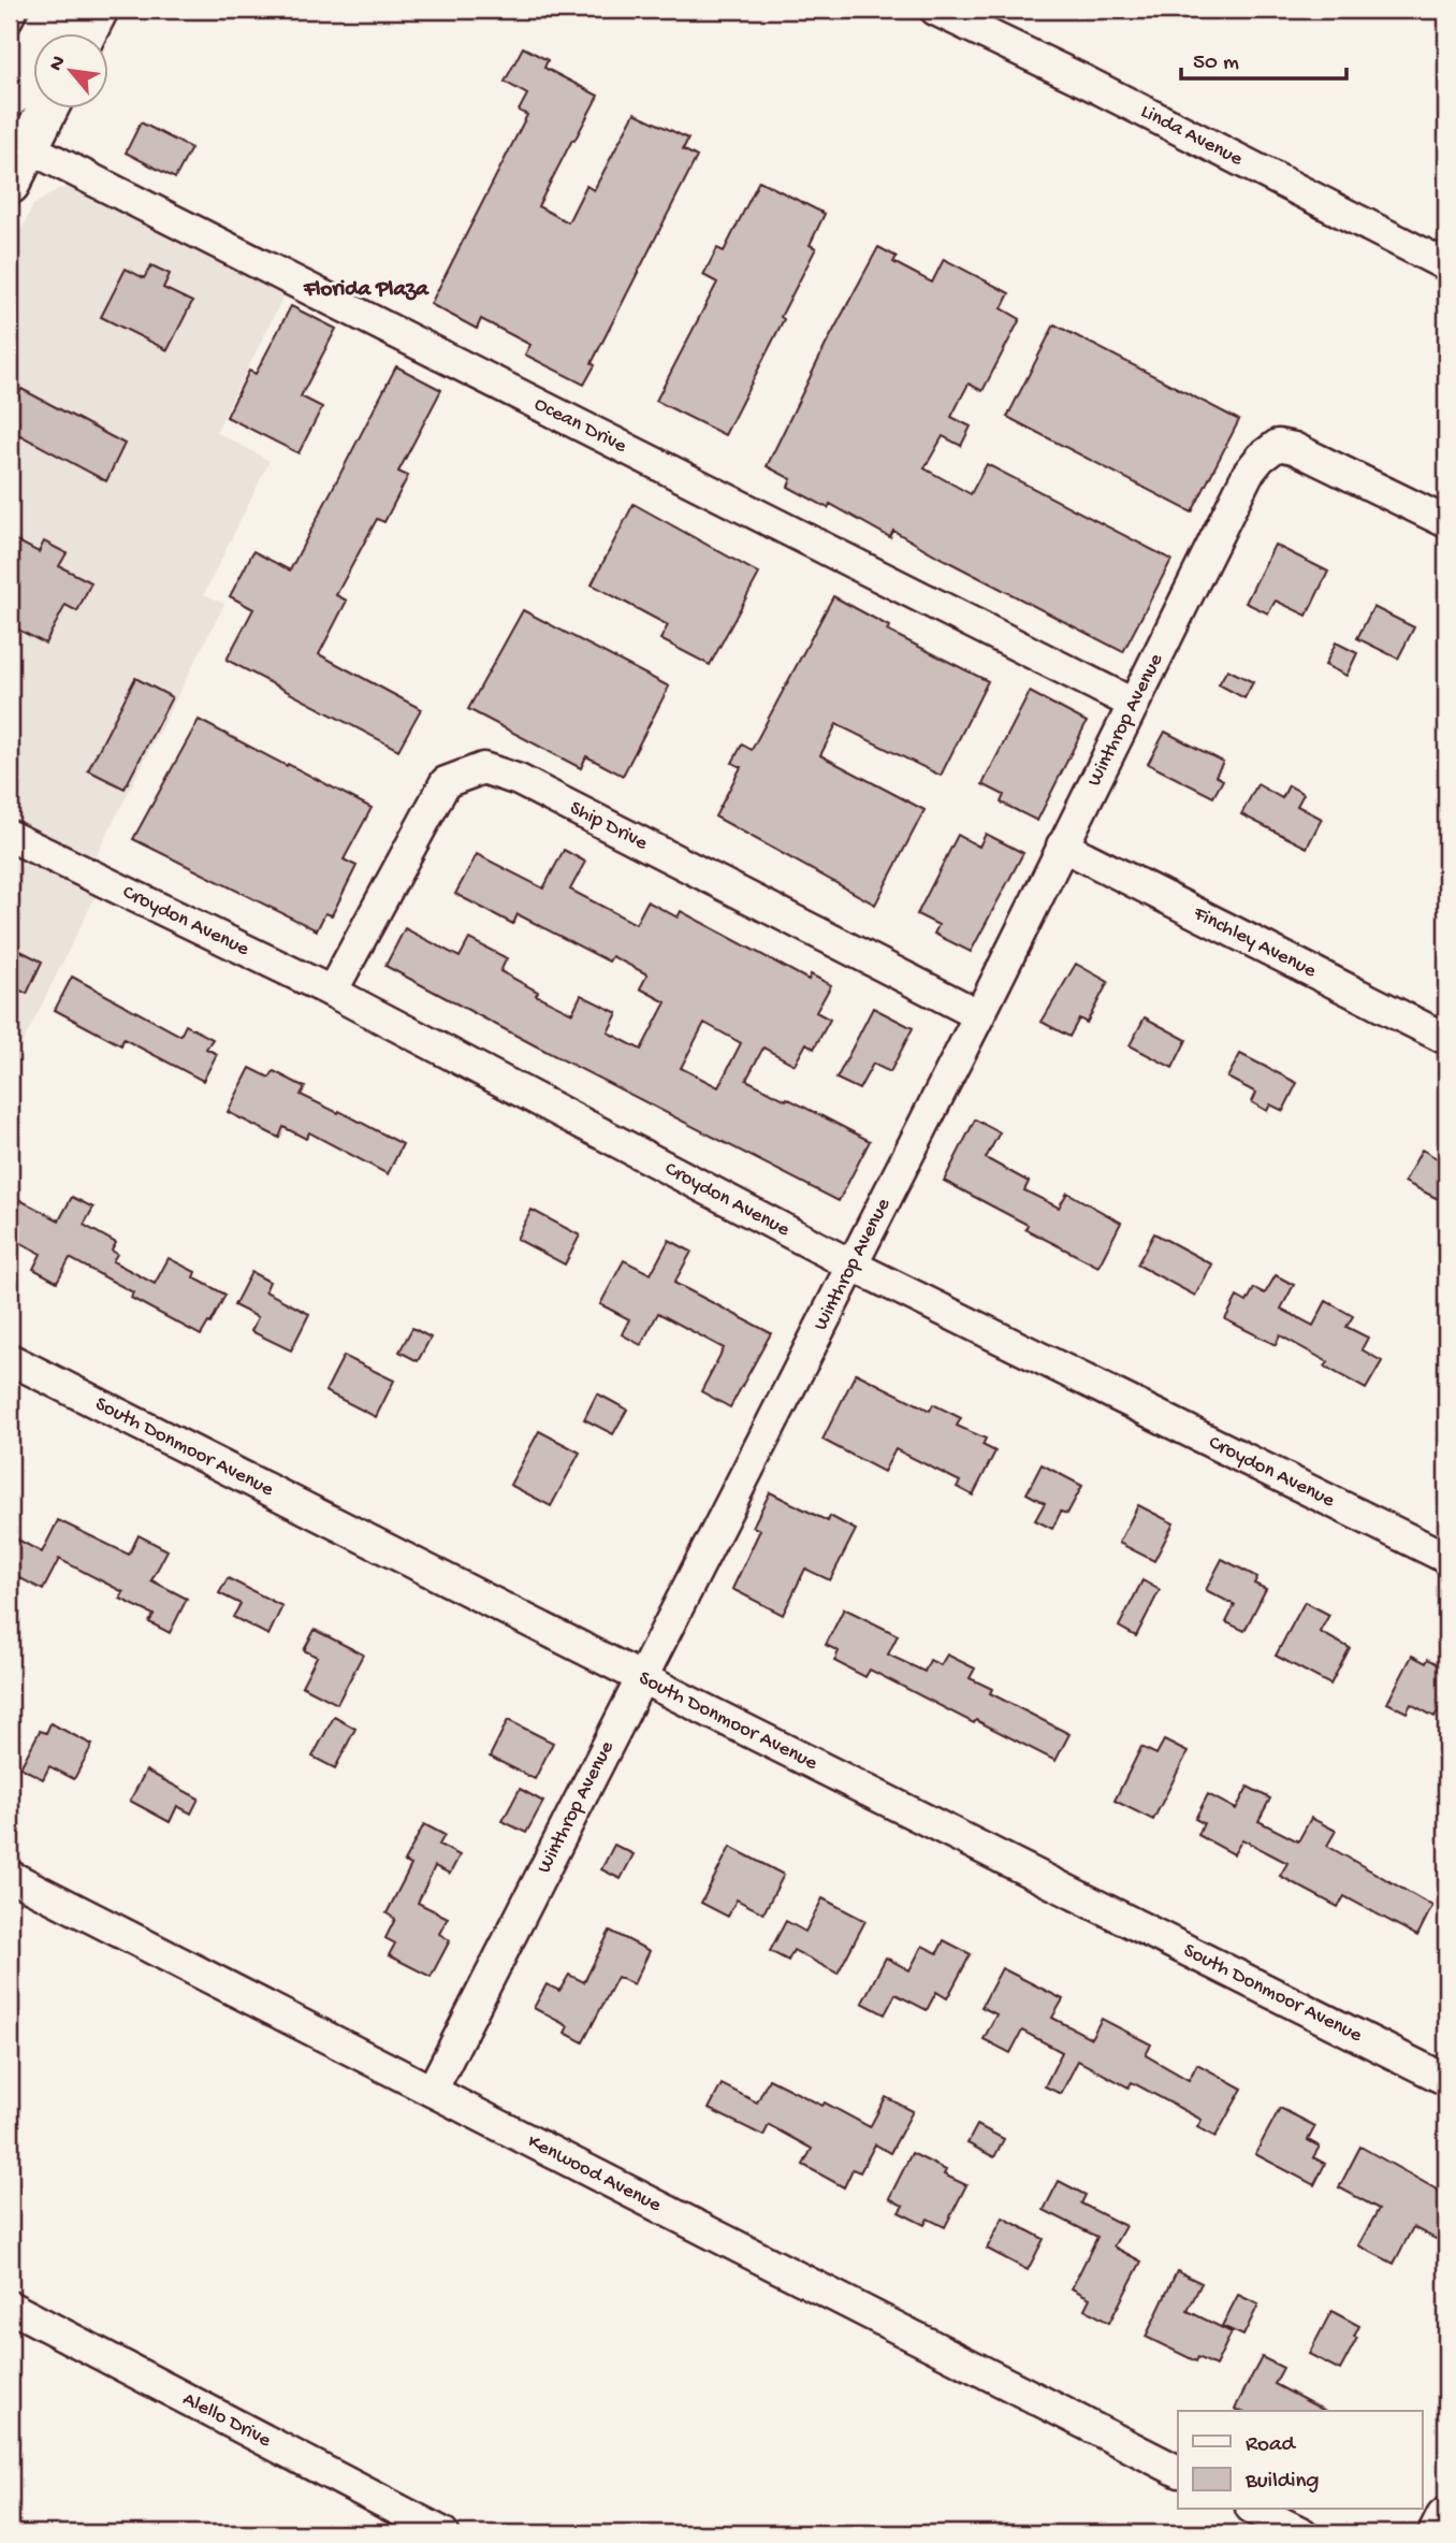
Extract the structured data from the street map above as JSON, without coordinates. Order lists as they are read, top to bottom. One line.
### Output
{"streets":{"street":["Linda Avenue","Ocean Drive","Winthrop Avenue","Ship Drive","Croydon Avenue","Finchley Avenue","South Donmoor Avenue","Kenwood Avenue","Alello Drive"]},"crossings":[["Ocean Drive","Winthrop Avenue"],["Winthrop Avenue","Ship Drive"],["Winthrop Avenue","Croydon Avenue"],["Winthrop Avenue","Finchley Avenue"],["Winthrop Avenue","South Donmoor Avenue"],["Winthrop Avenue","Kenwood Avenue"],["Ship Drive","Croydon Avenue"]],"districts":["Florida Plaza"],"legend":["Road","Building"],"scale_bar":"50 m","north":"top left"}
